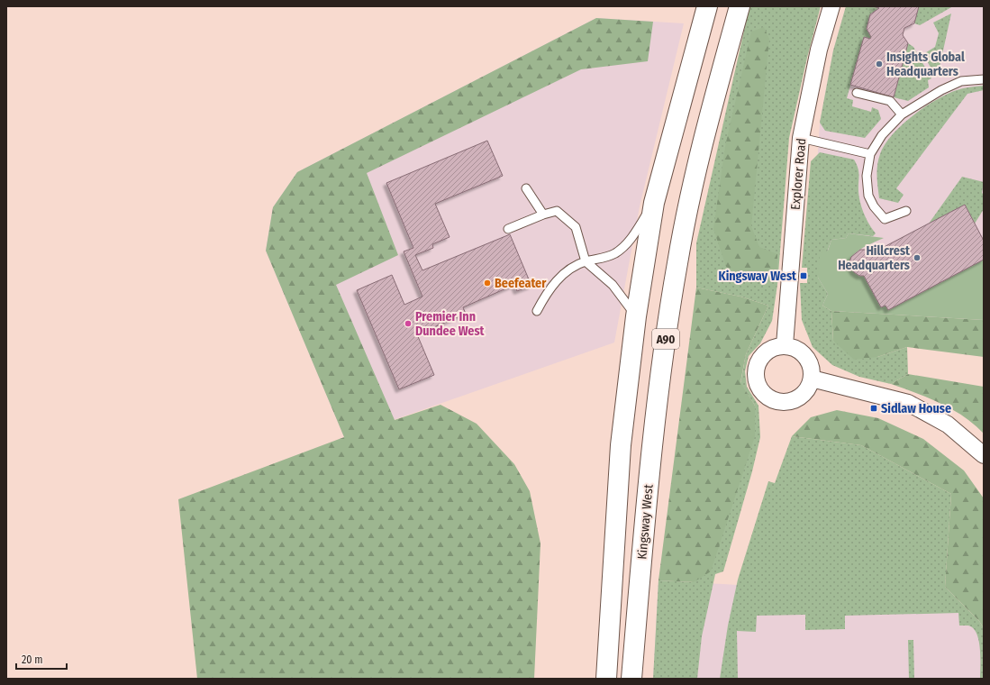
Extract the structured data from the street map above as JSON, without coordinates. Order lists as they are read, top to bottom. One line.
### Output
{"streets":{"highway":["A90","Kingsway West"],"street":["Explorer Road"]},"places":{"other":["Insights Global Headquarters","Hillcrest Headquarters","Beefeater","Premier Inn Dundee West"],"transit":["Kingsway West","Sidlaw House"]},"scale_bar":"20 m"}
